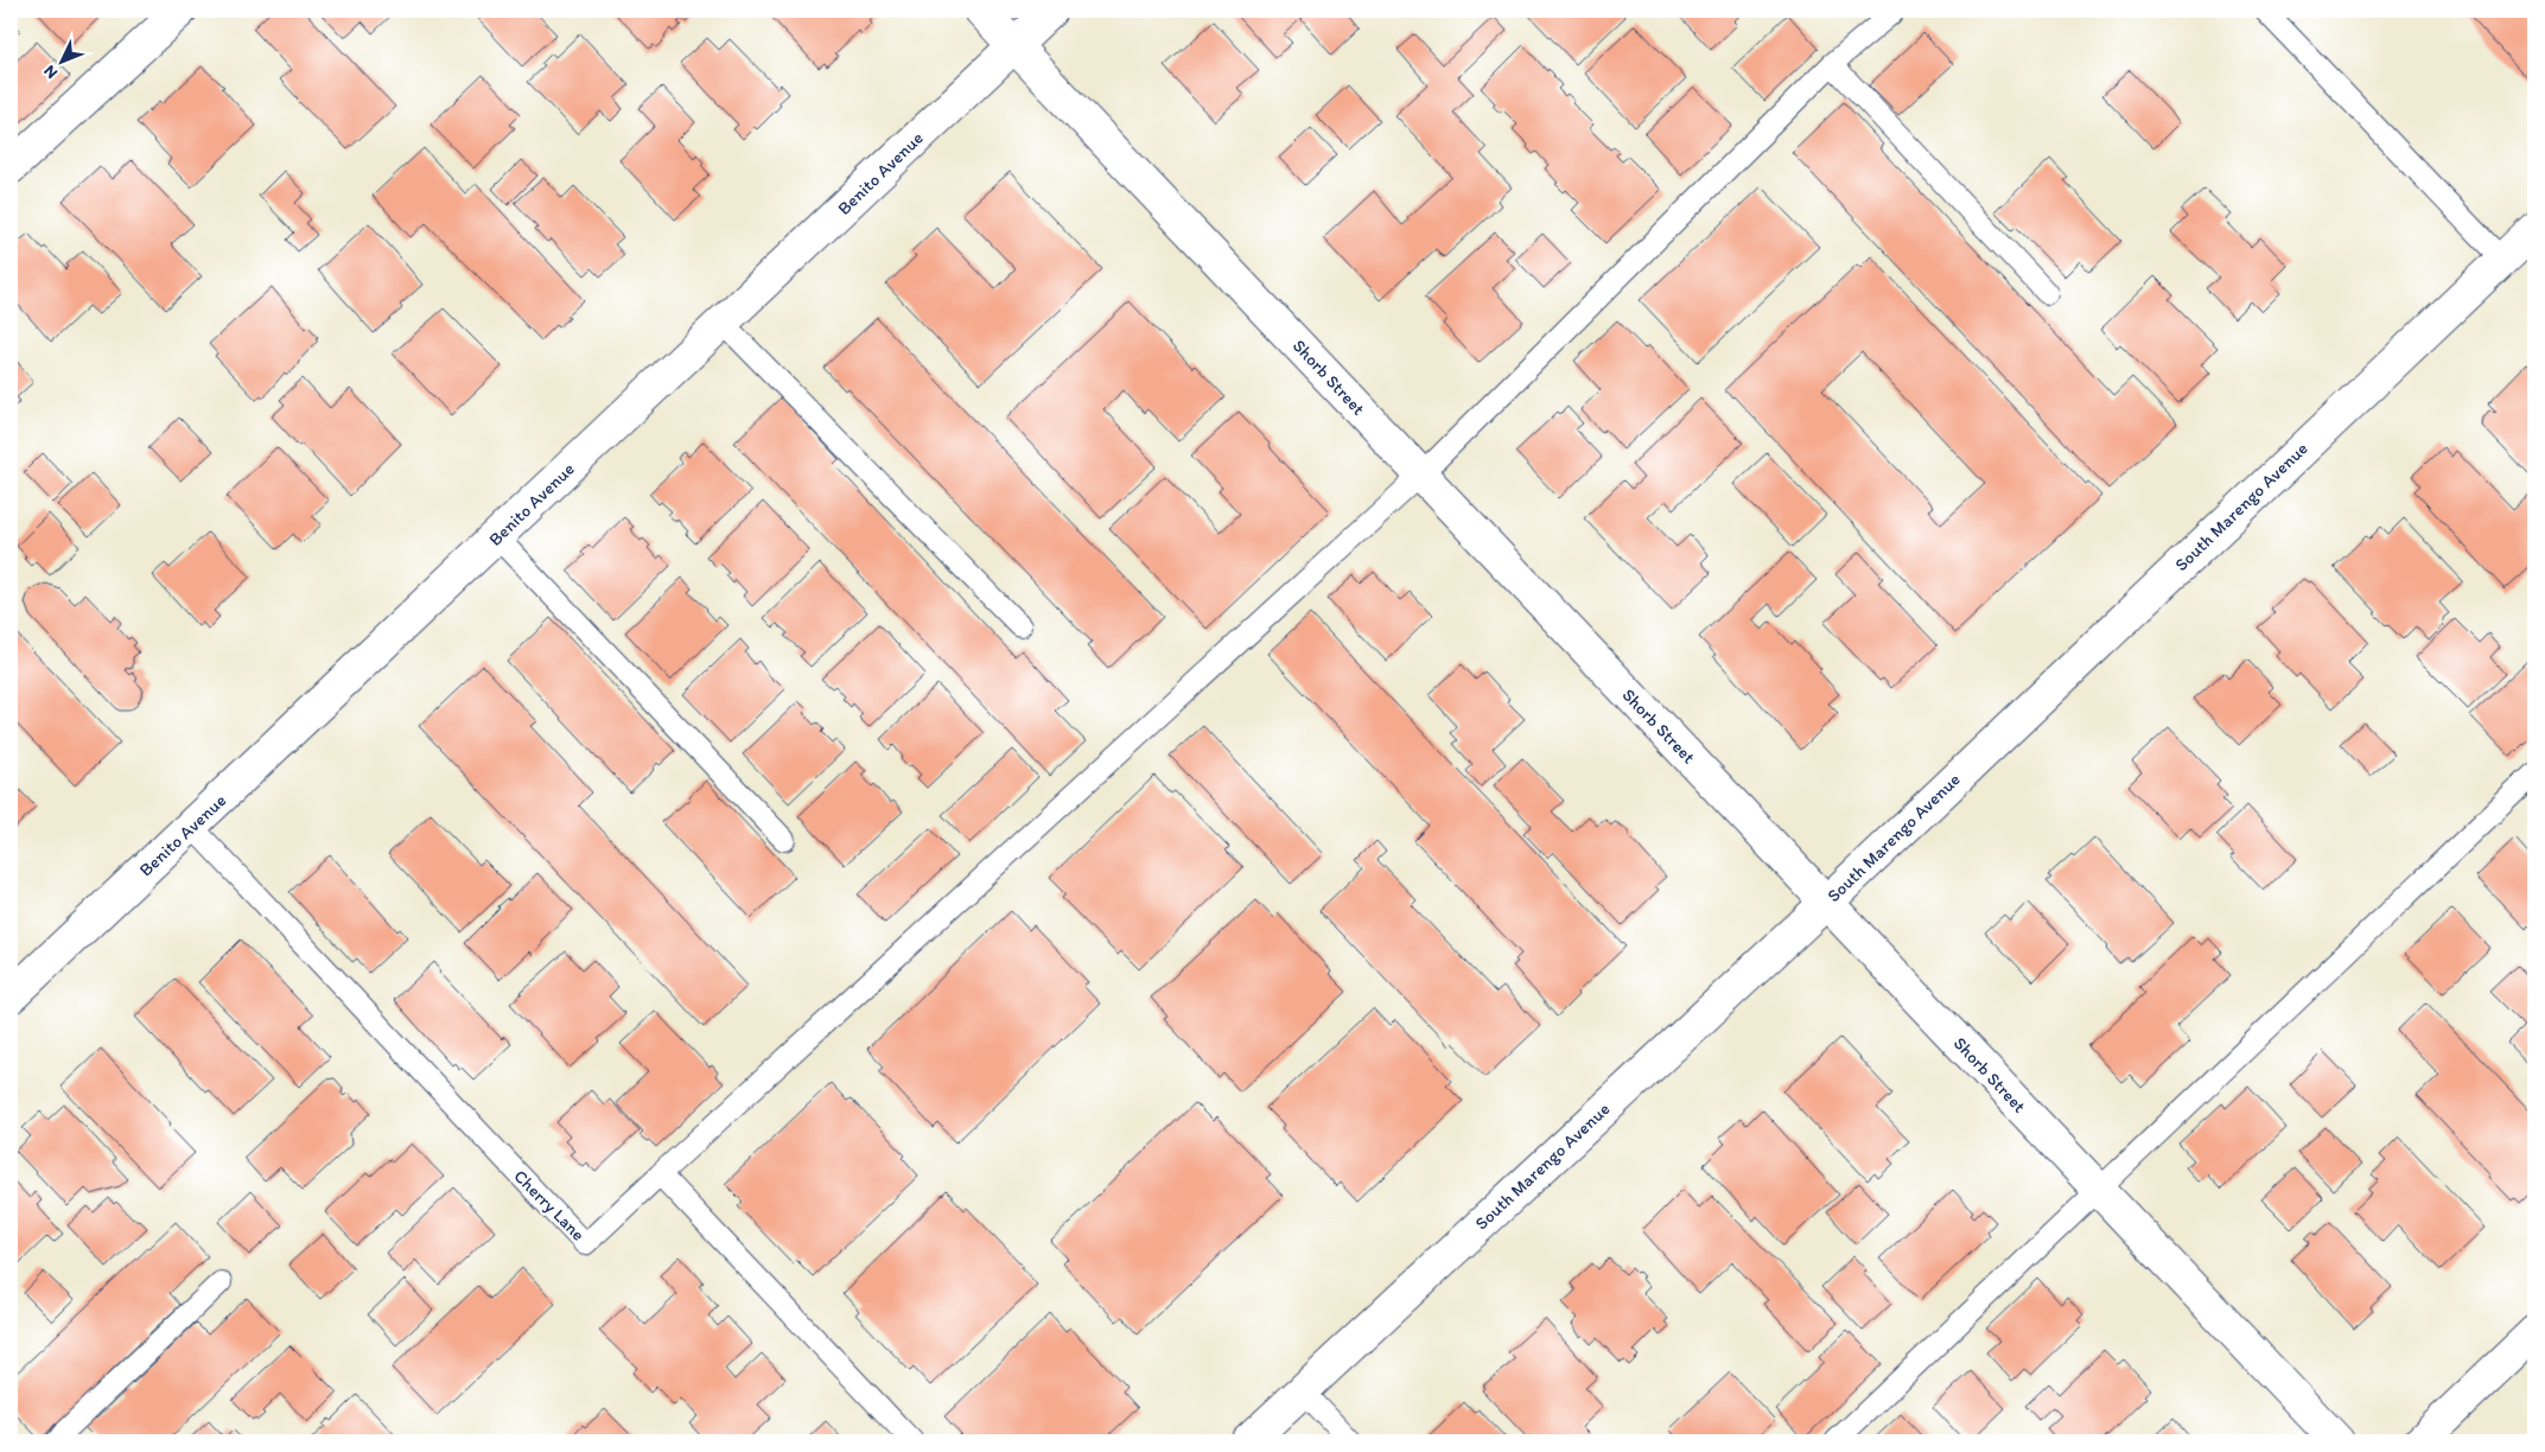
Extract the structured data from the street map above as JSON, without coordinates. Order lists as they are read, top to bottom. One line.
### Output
{"streets":{"street":["Benito Avenue","Shorb Street","South Marengo Avenue"],"lane":["Cherry Lane"]},"crossings":[["Benito Avenue","Shorb Street"],["Benito Avenue","Cherry Lane"],["Shorb Street","South Marengo Avenue"]],"north":"bottom left"}
